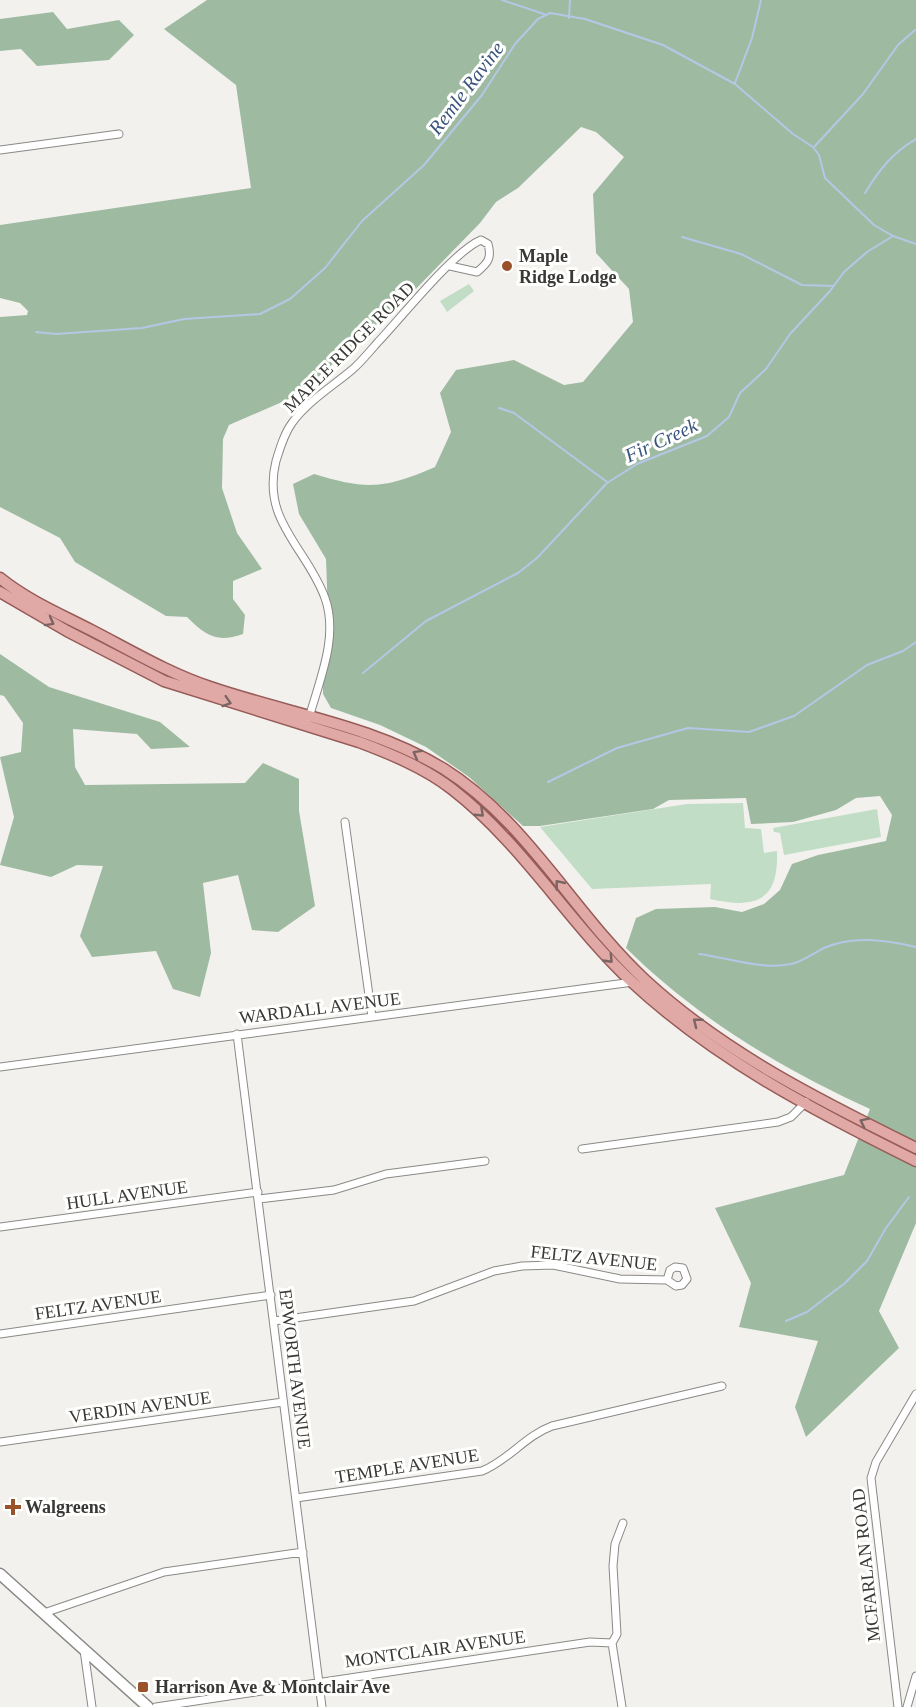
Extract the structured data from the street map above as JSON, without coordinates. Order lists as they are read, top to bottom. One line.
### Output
{"streets":{"street":["MAPLE RIDGE ROAD","WARDALL AVENUE","HULL AVENUE","FELTZ AVENUE","EPWORTH AVENUE","VERDIN AVENUE","TEMPLE AVENUE","MCFARLAN ROAD","MONTCLAIR AVENUE"]},"crossings":[["WARDALL AVENUE","EPWORTH AVENUE"],["HULL AVENUE","EPWORTH AVENUE"],["FELTZ AVENUE","EPWORTH AVENUE"],["EPWORTH AVENUE","VERDIN AVENUE"],["EPWORTH AVENUE","TEMPLE AVENUE"],["EPWORTH AVENUE","MONTCLAIR AVENUE"]],"water":["Remle Ravine","Fir Creek"],"places":{"other":["Maple Ridge Lodge"],"health":["Walgreens"],"transit":["Harrison Ave & Montclair Ave"]}}
